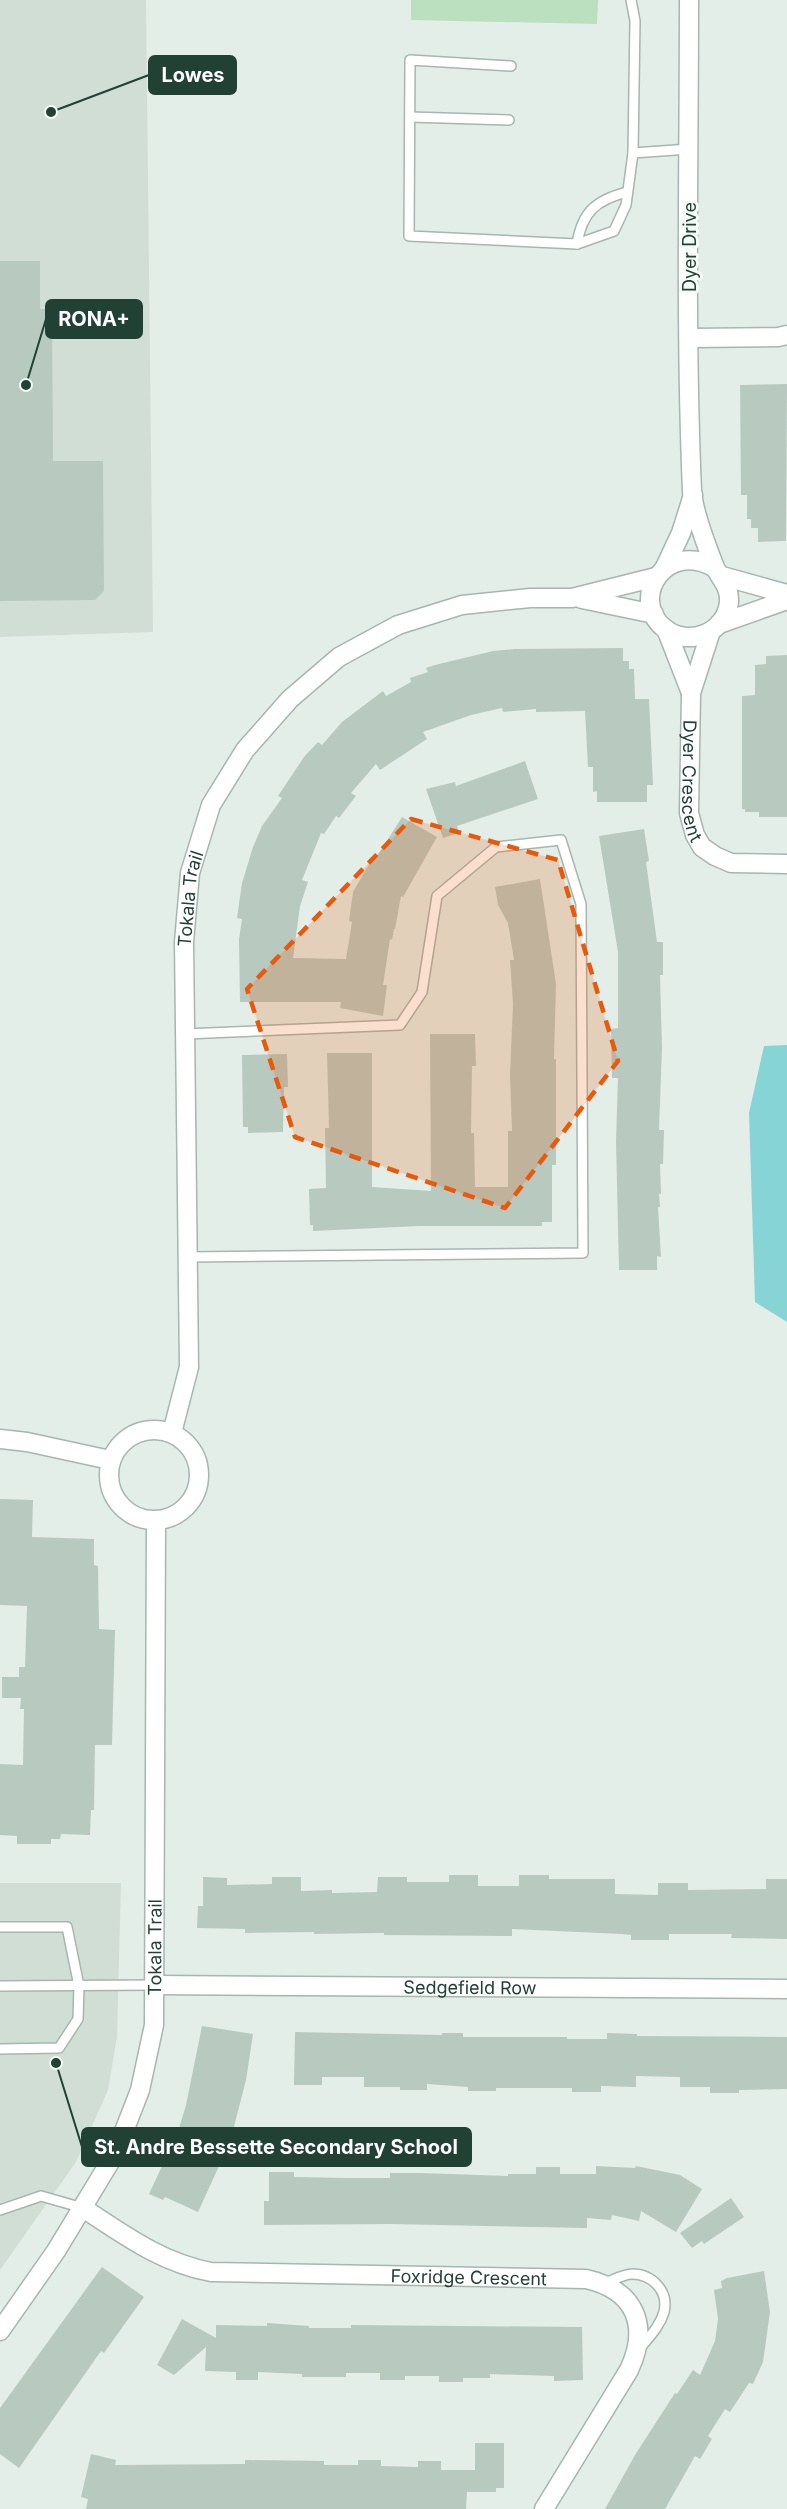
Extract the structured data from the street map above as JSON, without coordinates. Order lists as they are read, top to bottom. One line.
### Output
{"streets":{"street":["Dyer Drive","Dyer Crescent","Tokala Trail","Sedgefield Row","Foxridge Crescent"]},"crossings":[["Dyer Drive","Dyer Crescent"],["Dyer Drive","Tokala Trail"],["Dyer Crescent","Tokala Trail"],["Tokala Trail","Sedgefield Row"],["Tokala Trail","Foxridge Crescent"]],"places":["Lowes","RONA+","St. Andre Bessette Secondary School"]}
